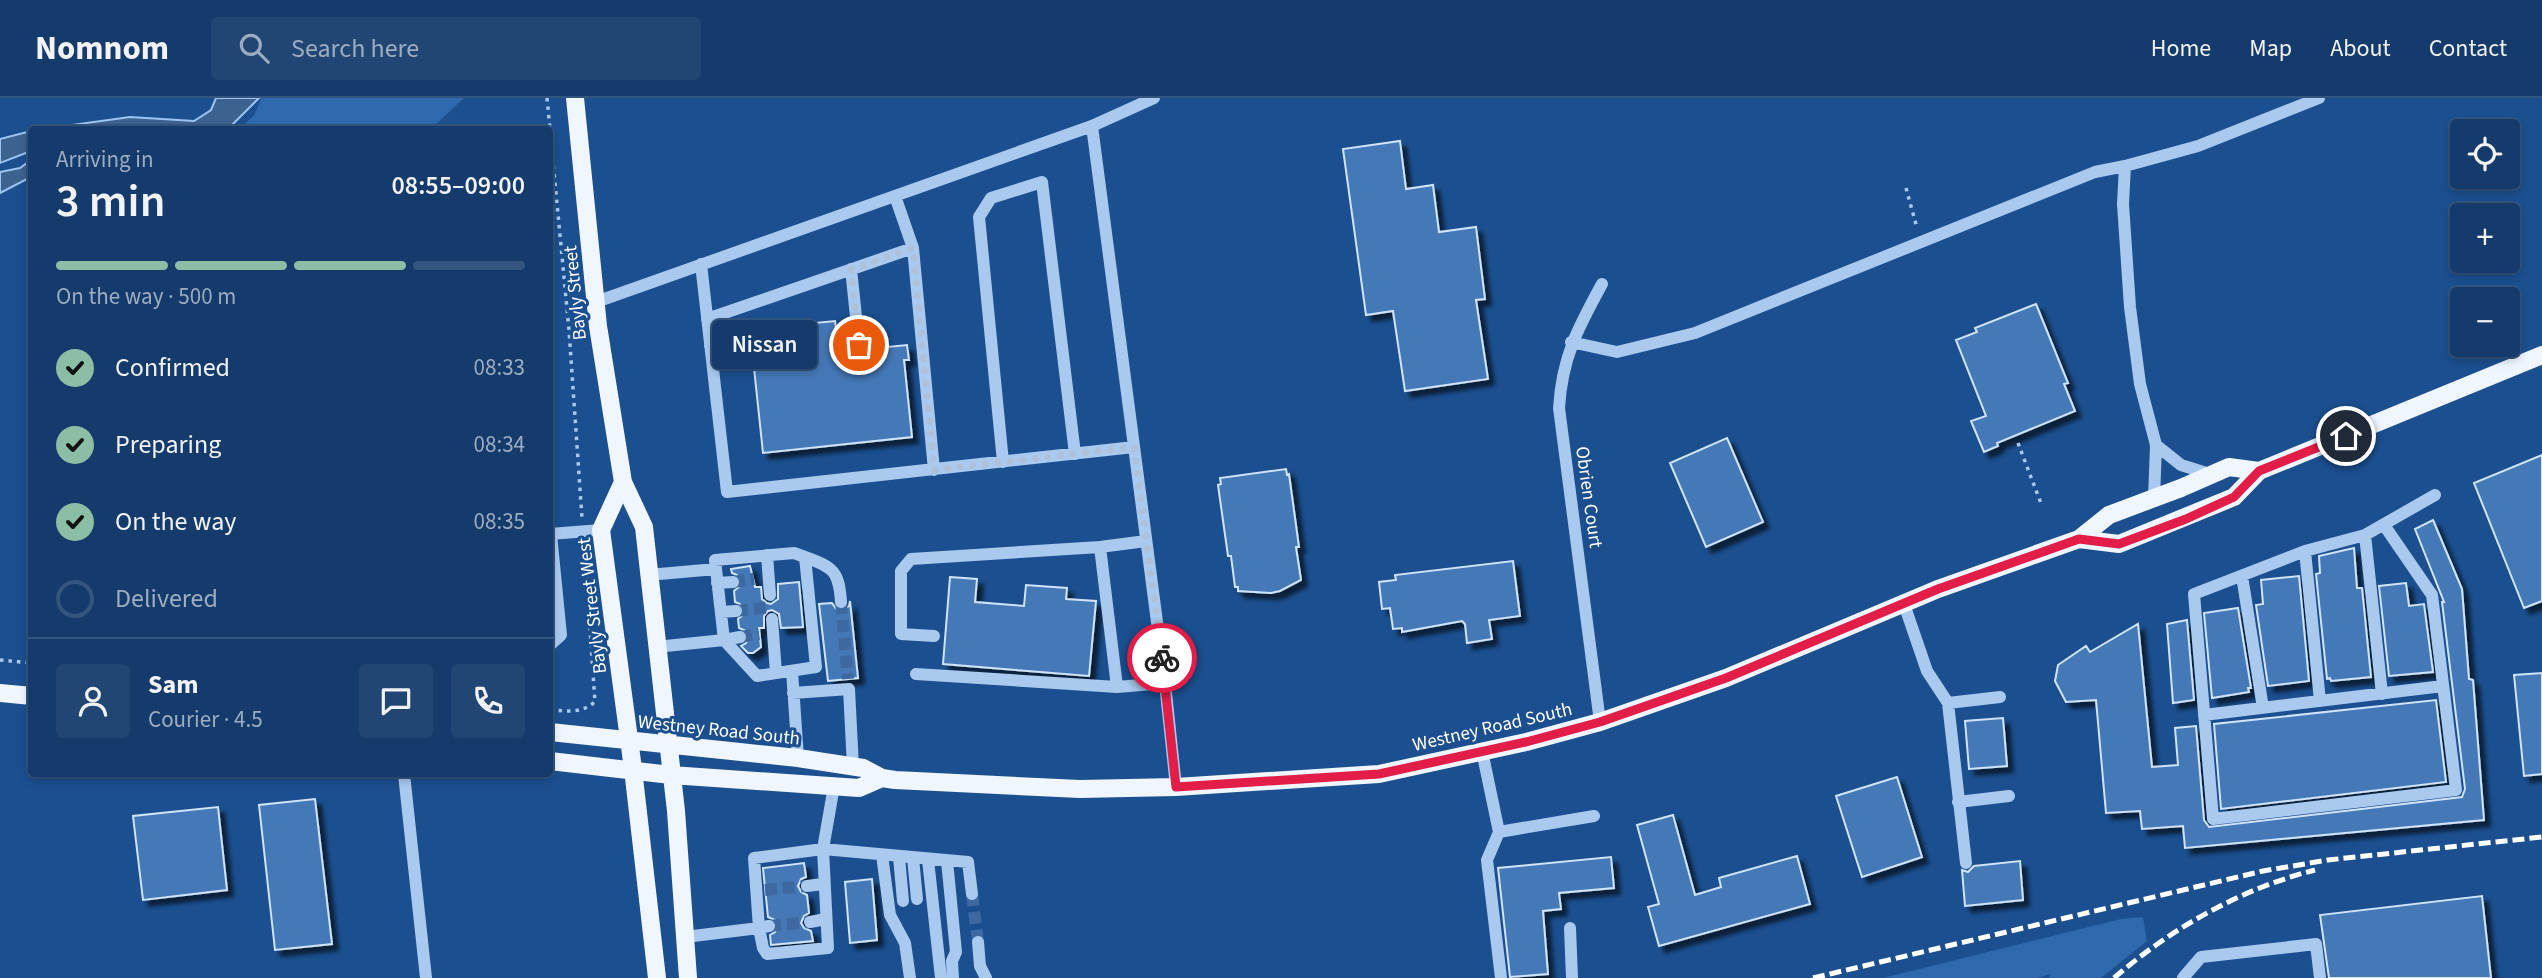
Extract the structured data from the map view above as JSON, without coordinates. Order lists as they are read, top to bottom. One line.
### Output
{"streets":{"main road":["Bayly Street","Bayly Street West","Westney Road South"],"street":["Obrien Court"]},"crossings":[["Bayly Street","Bayly Street West"],["Obrien Court","Westney Road South"],["Bayly Street West","Westney Road South"]],"places":["Nissan"],"page":{"header":"Nomnom","search":"Search here","nav":["Home","Map","About","Contact"],"map_buttons":["+","−"],"heading":["3 min","Arriving in","08:55–09:00"],"panel":["Sam","Courier · 4.5"],"bar":"On the way · 500 m","bubble":"Nissan","list":[["Confirmed","08:33"],["Preparing","08:34"],["On the way","08:35"],"Delivered"]}}
